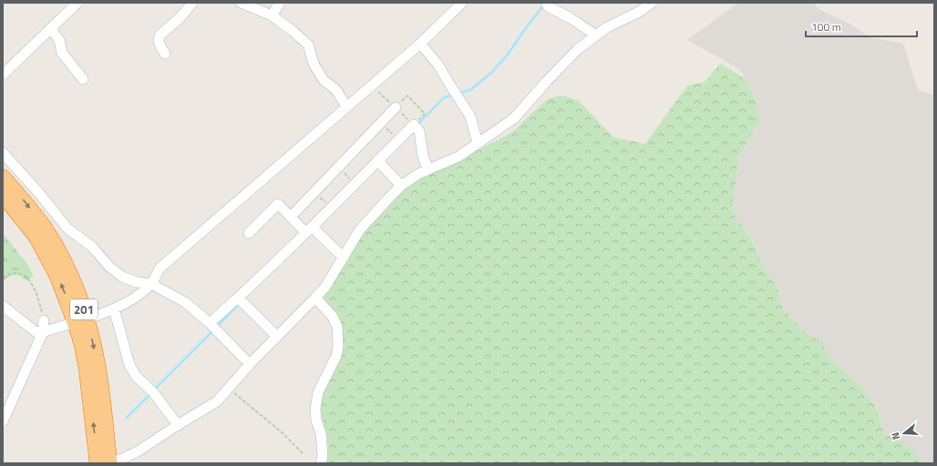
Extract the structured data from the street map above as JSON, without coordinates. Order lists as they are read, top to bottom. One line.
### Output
{"streets":{"highway":["201"]},"scale_bar":"100 m","north":"left"}
